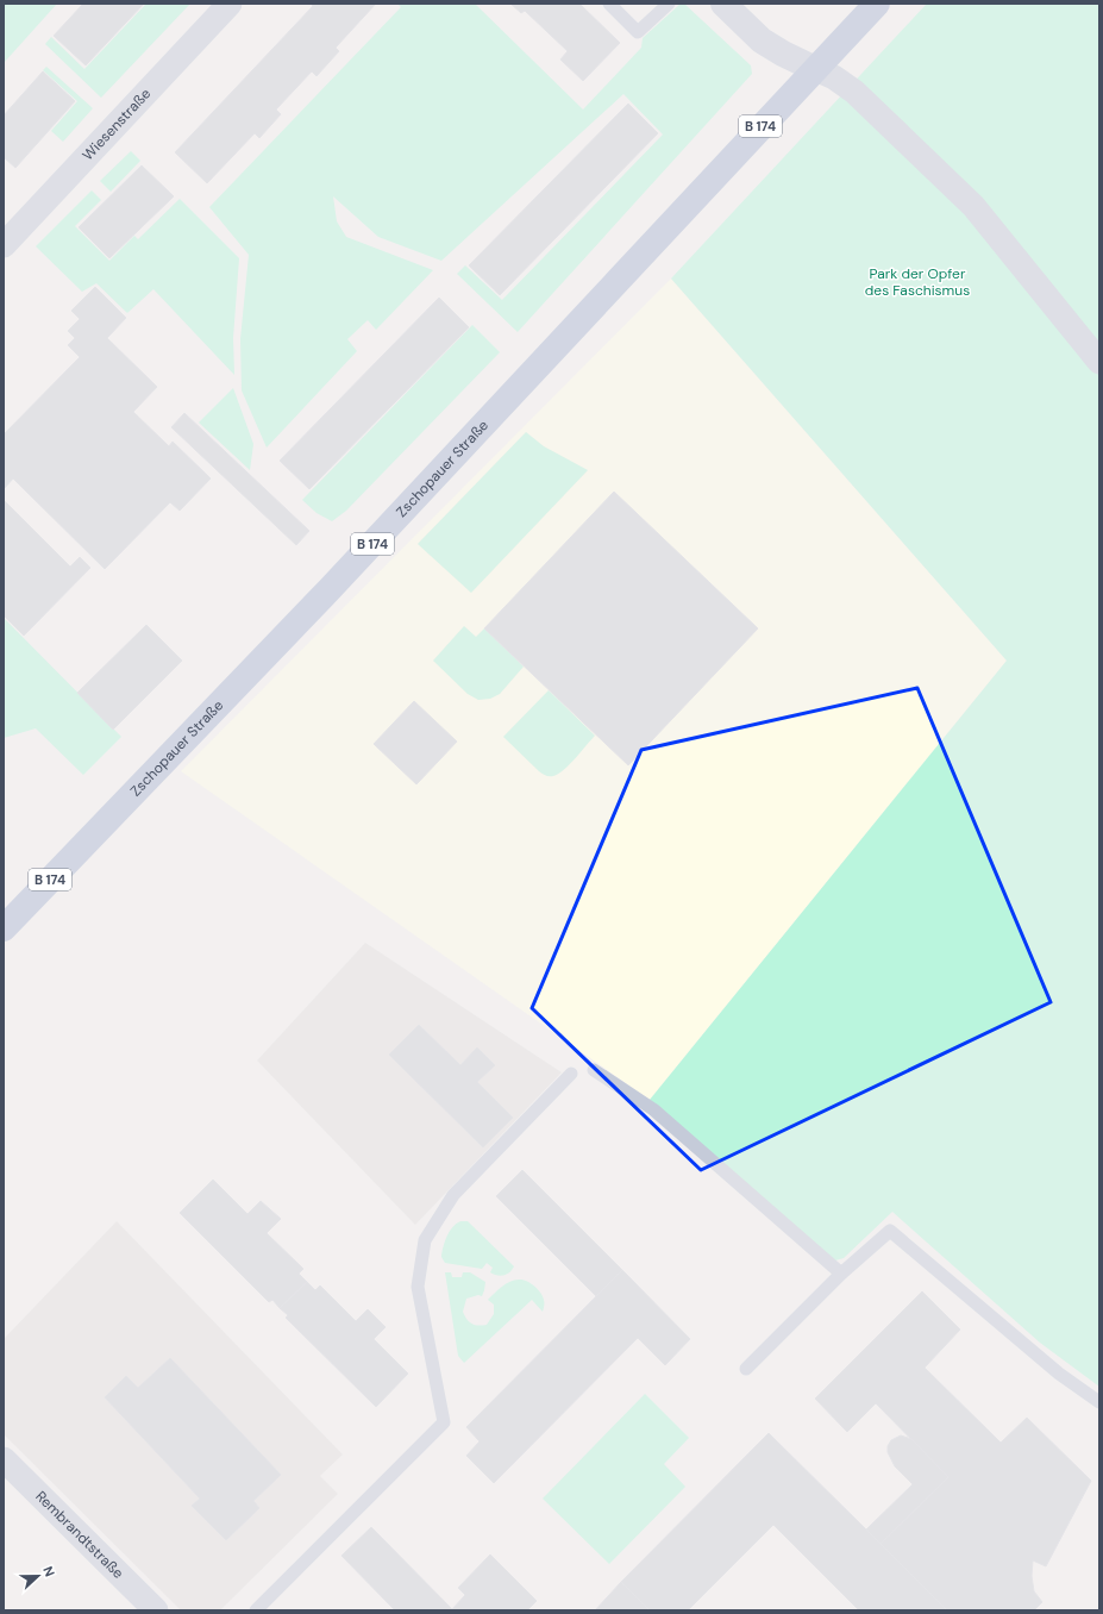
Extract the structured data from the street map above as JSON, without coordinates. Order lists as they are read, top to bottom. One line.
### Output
{"streets":{"main road":["B 174","Zschopauer Straße"],"street":["Wiesenstraße","Rembrandtstraße"]},"parks":["Park der Opfer des Faschismus"],"north":"right"}
